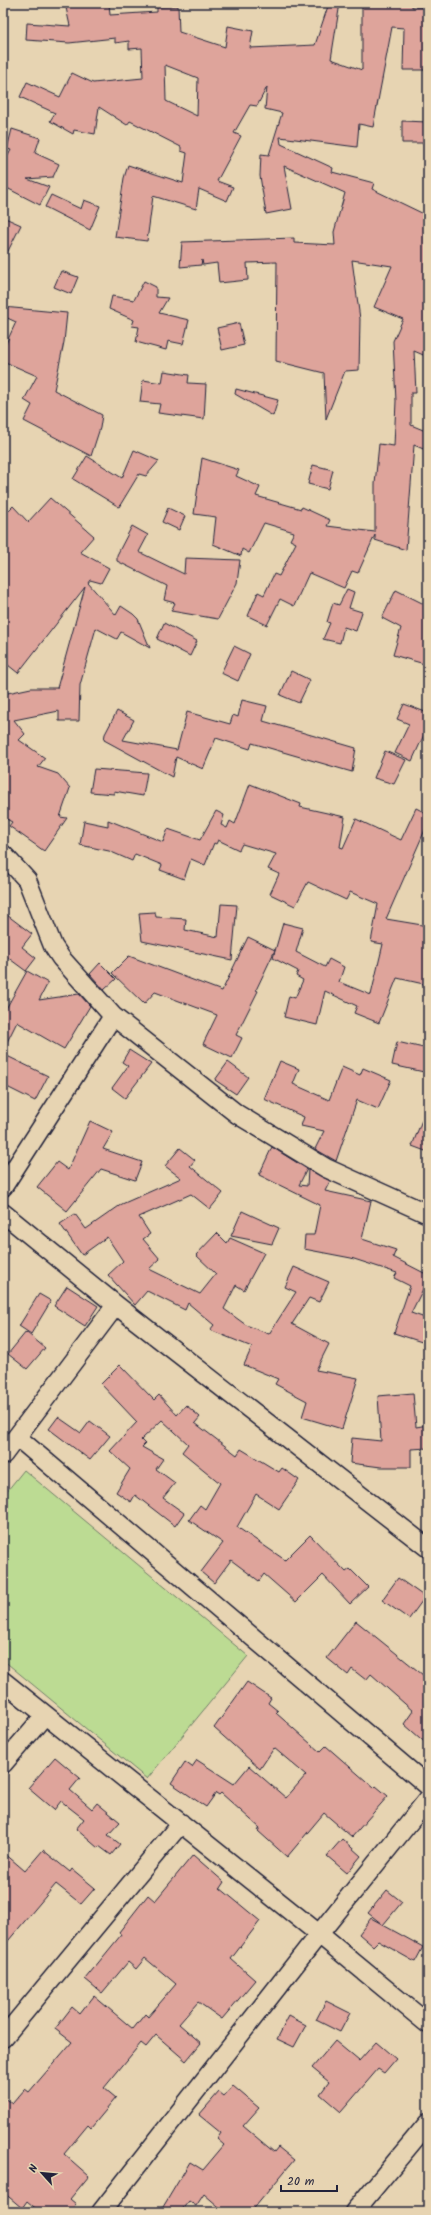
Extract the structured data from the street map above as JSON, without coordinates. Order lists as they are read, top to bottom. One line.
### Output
{"scale_bar":"20 m","north":"top left"}
